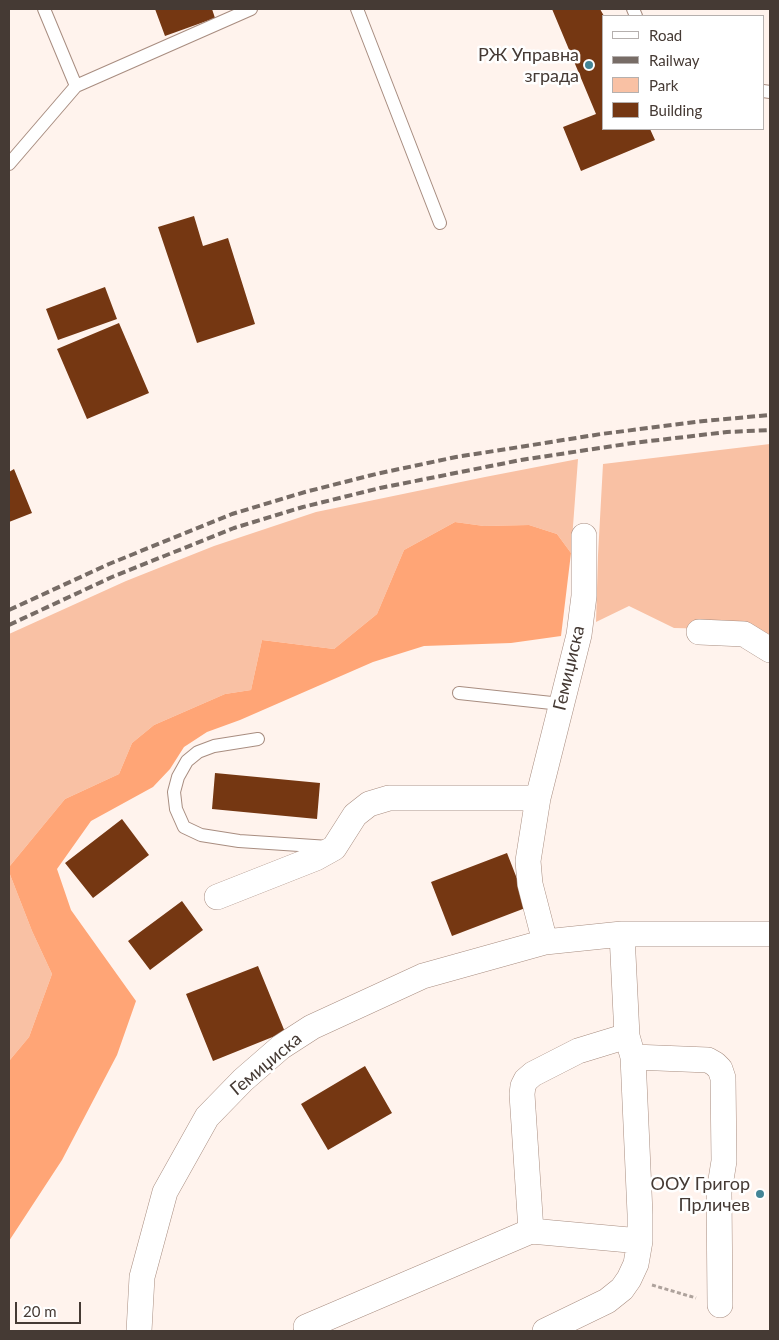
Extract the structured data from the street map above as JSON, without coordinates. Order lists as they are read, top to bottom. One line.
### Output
{"streets":{"street":["Гемиџиска"]},"places":["РЖ Управна зграда","ООУ Григор Прличев"],"legend":["Road","Railway","Park","Building"],"scale_bar":"20 m"}
